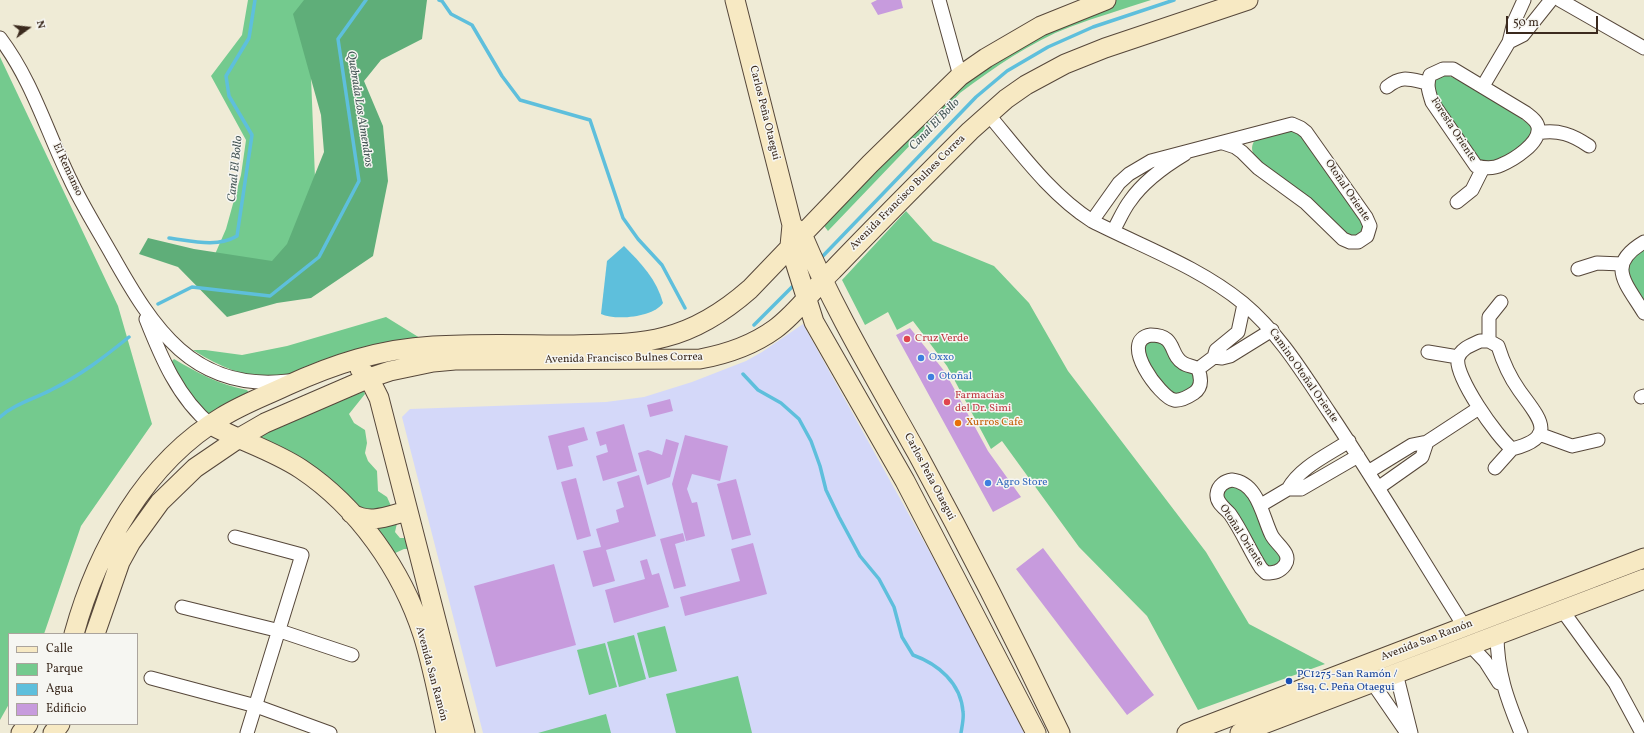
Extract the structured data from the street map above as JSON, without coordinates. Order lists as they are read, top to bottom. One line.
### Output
{"streets":{"street":["Carlos Peña Otaegui","Foresta Oriente","El Remanso","Otoñal Oriente","Avenida Francisco Bulnes Correa","Camino Otoñal Oriente","Avenida San Ramón"]},"crossings":[["Carlos Peña Otaegui","Avenida Francisco Bulnes Correa"],["El Remanso","Avenida Francisco Bulnes Correa"],["El Remanso","Avenida San Ramón"],["Otoñal Oriente","Camino Otoñal Oriente"],["Avenida Francisco Bulnes Correa","Camino Otoñal Oriente"],["Avenida Francisco Bulnes Correa","Avenida San Ramón"],["Camino Otoñal Oriente","Avenida San Ramón"]],"water":["Quebrada Los Almendros","Canal El Bollo"],"places":["Cruz Verde","Oxxo","Otoñal","Farmacias del Dr. Simi","Xurros Cafe","Agro Store","PC1275-San Ramón / Esq. C. Peña Otaegui"],"legend":["Calle","Parque","Agua","Edificio"],"scale_bar":"50 m","north":"right"}
